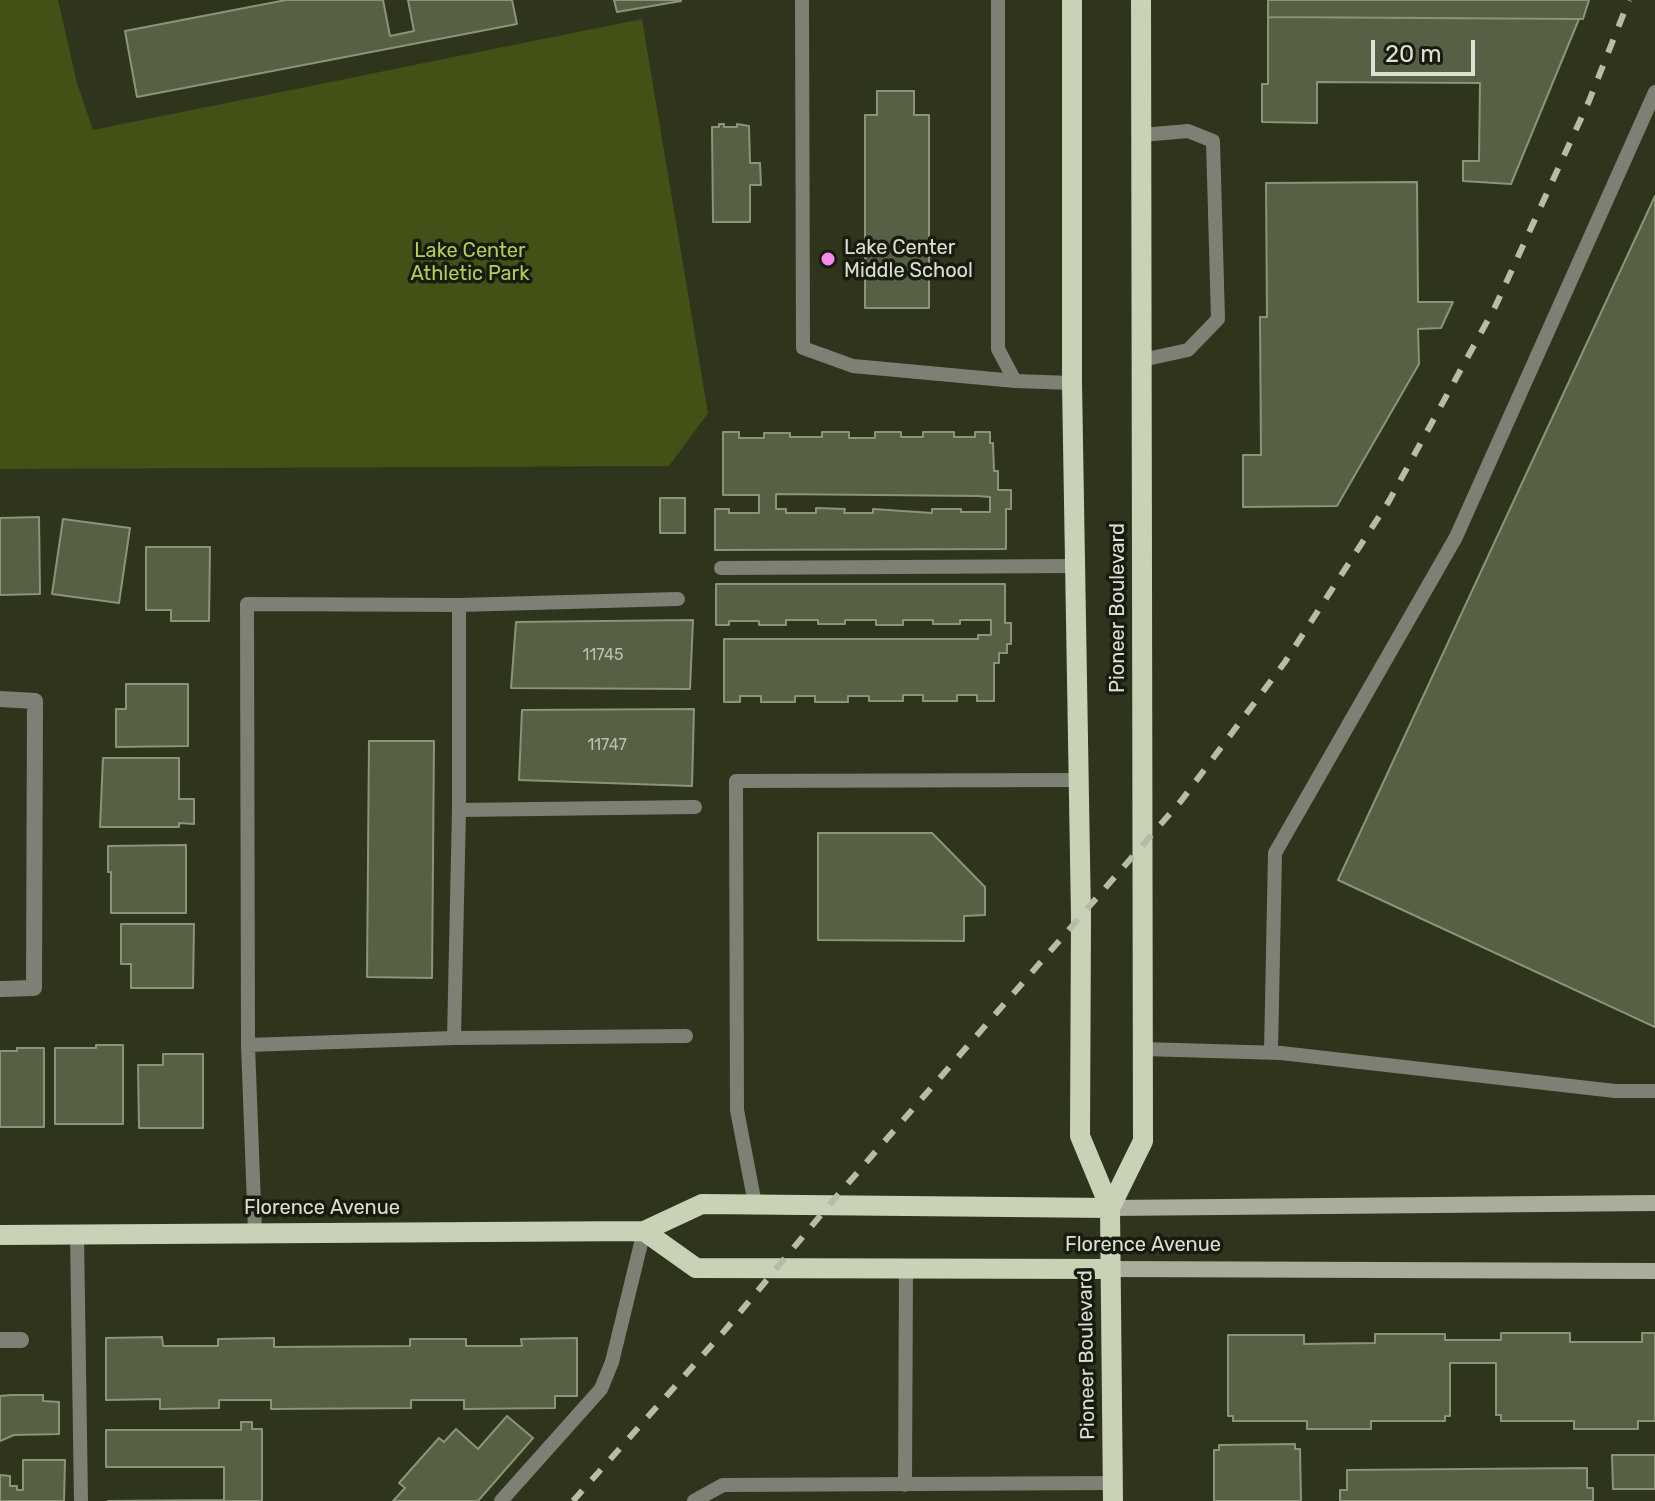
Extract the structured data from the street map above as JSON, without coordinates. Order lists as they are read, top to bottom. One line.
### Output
{"streets":{"main road":["Pioneer Boulevard","Florence Avenue"]},"crossings":[["Pioneer Boulevard","Florence Avenue"]],"parks":["Lake Center Athletic Park"],"places":["Lake Center Middle School"],"house_numbers":["11745","11747"],"scale_bar":"20 m"}
